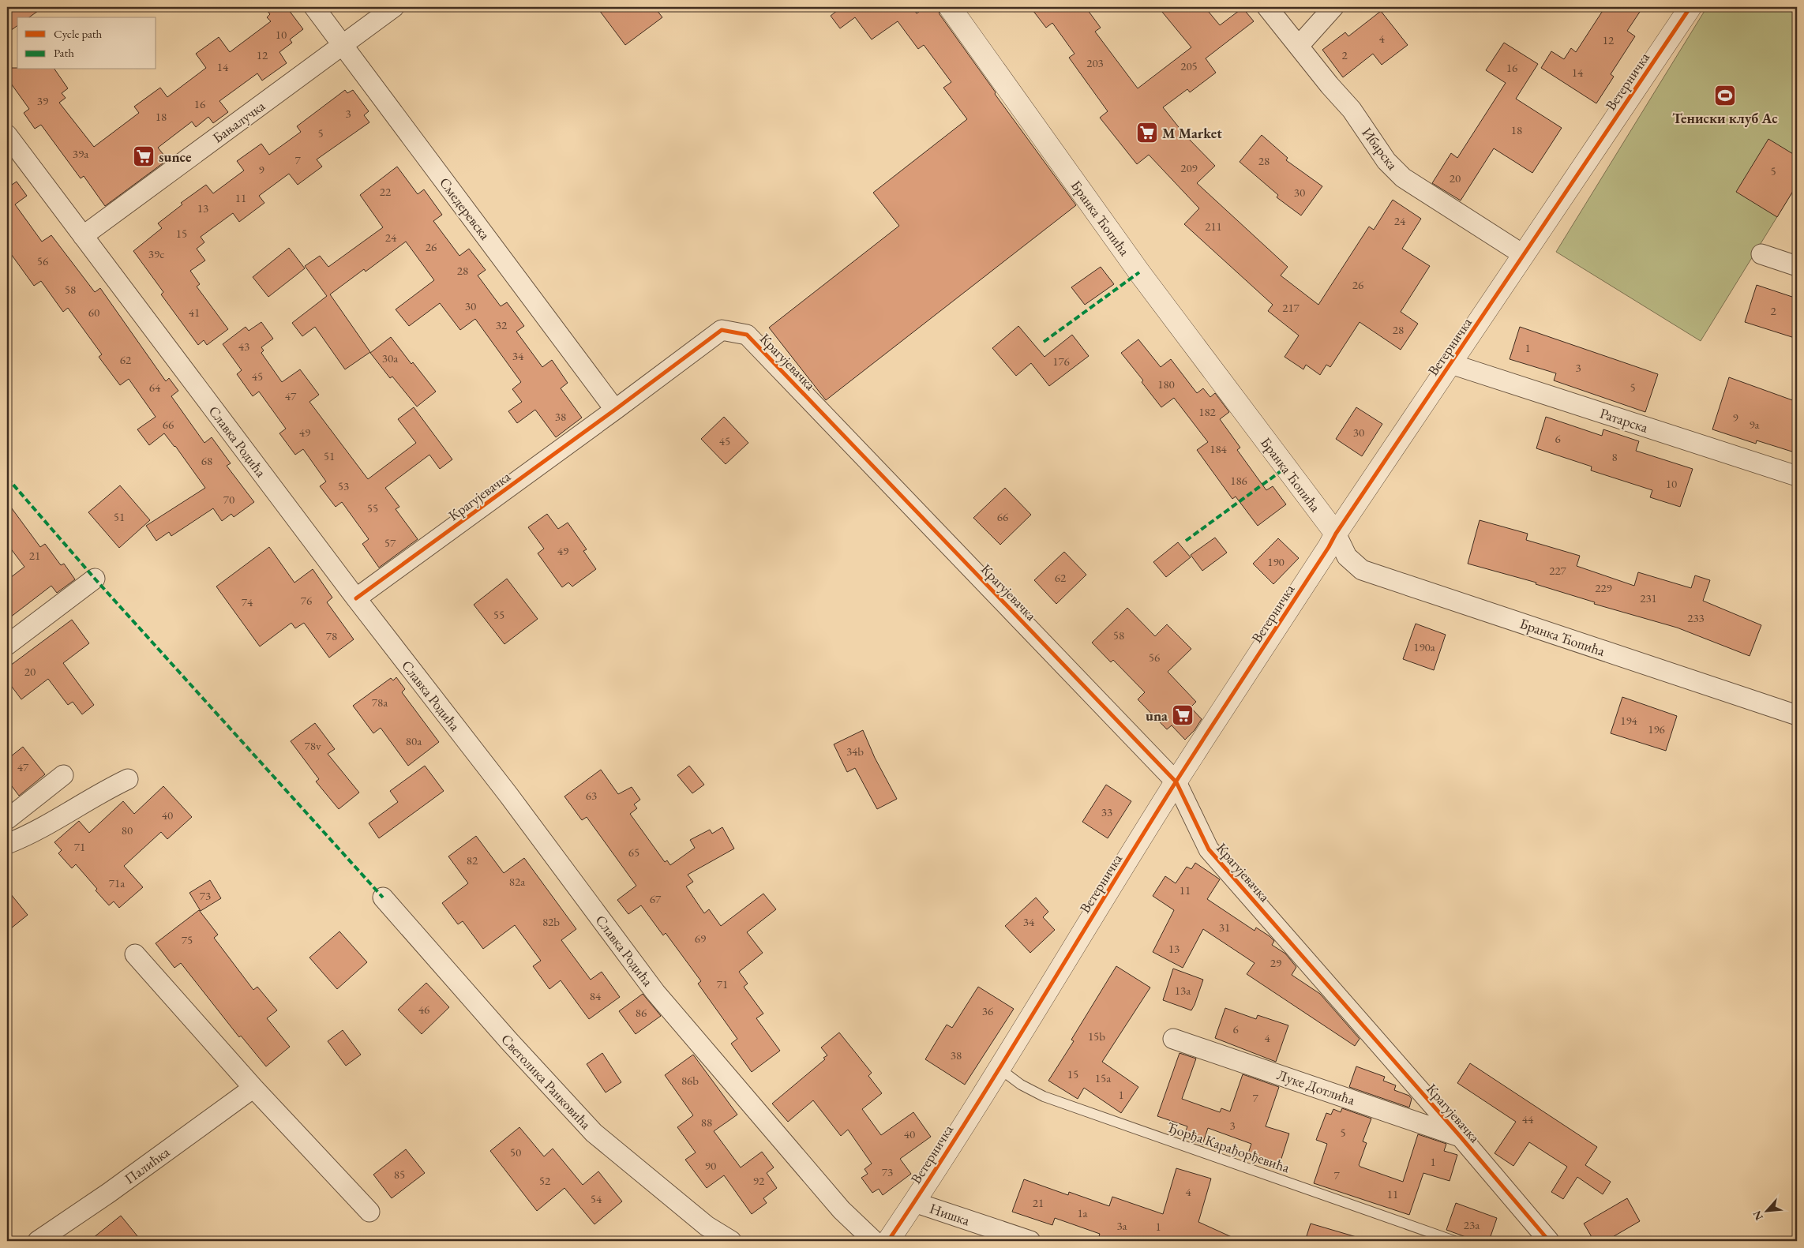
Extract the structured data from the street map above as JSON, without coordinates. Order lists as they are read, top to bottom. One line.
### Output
{"streets":{"street":["Ветерничка","Бањалучка","Ибарска","Смедеревска","Бранка Ћопића","Крагујевачка","Ратарска","Славка Родића","Светолика Ранковића","Луке Дотлића","Палићка","Нишка"],"lane":["Ђорђа Карађорђевића"]},"crossings":[["Ветерничка","Ибарска"],["Ветерничка","Бранка Ћопића"],["Ветерничка","Крагујевачка"],["Ветерничка","Ратарска"],["Ветерничка","Ђорђа Карађорђевића"],["Ветерничка","Нишка"],["Бањалучка","Смедеревска"],["Бањалучка","Славка Родића"],["Смедеревска","Крагујевачка"],["Крагујевачка","Славка Родића"],["Крагујевачка","Луке Дотлића"]],"places":{"sports":["Тениски клуб Ас"],"supermarket":["M Market","sunce","una"]},"house_numbers":["10","4","12","12","2","203","205","14","16","14","39","16","3","18","18","5","39a","7","28","209","9","5","20","22","30","11","13","24","211","15","24","26","39c","56","28","26","58","30","217","2","60","41","32","28","43","1","34","30a","62","176","3","45","180","64","5","47","182","38","9","66","9a","49","30","6","45","184","51","8","68","186","10","53","70","55","51","66","57","49","21","190","227","62","229","231","76","74","55","233","58","78","190a","56","20","78a","194","196","80a","78v","34b","47","63","33","40","80","71","65","82","82a","71a","11","73","67","82b","34","31","69","75","13","29","71","13a","84","46","36","86","6","15b","4","38","15","15a","86b","1","7","44","88","3","5","40","50","1","90","73","85","7","52","92","4","11","54","21","1a","23a","3a","1"],"legend":["Cycle path","Path"],"north":"bottom left"}
